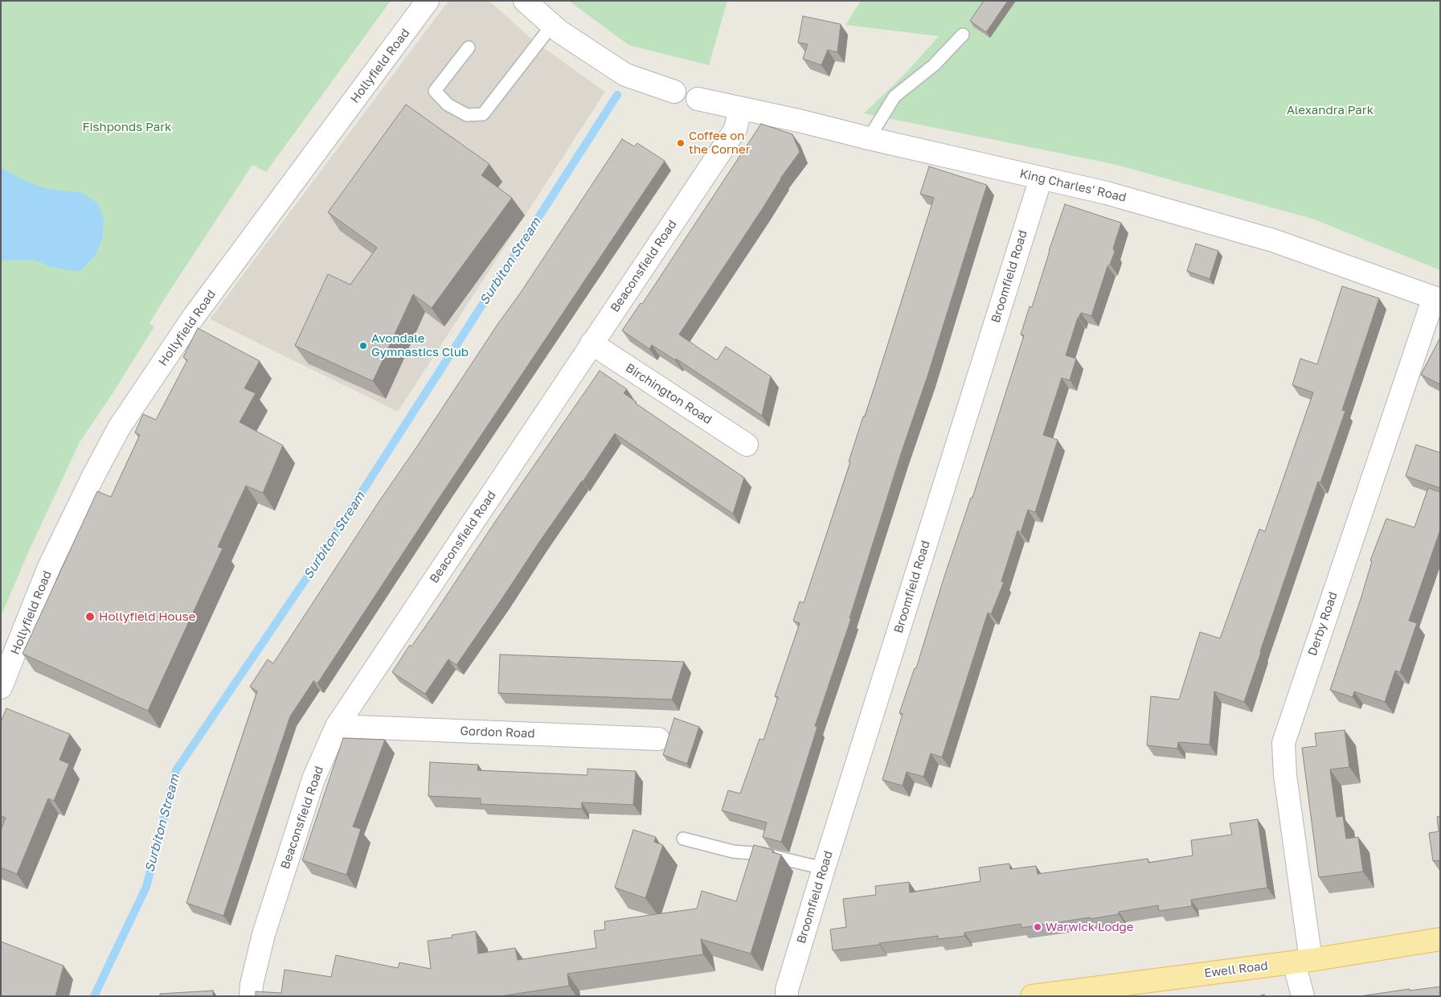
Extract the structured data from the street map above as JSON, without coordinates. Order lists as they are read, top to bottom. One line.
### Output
{"streets":{"main road":["Ewell Road"],"street":["Hollyfield Road","King Charles' Road","Beaconsfield Road","Broomfield Road","Birchington Road","Derby Road","Gordon Road"]},"crossings":[["King Charles' Road","Beaconsfield Road"],["King Charles' Road","Broomfield Road"],["King Charles' Road","Derby Road"],["Beaconsfield Road","Birchington Road"],["Beaconsfield Road","Gordon Road"],["Derby Road","Ewell Road"]],"water":["Surbiton Stream"],"parks":["Alexandra Park","Fishponds Park"],"places":["Coffee on the Corner","Avondale Gymnastics Club","Hollyfield House","Warwick Lodge"]}
